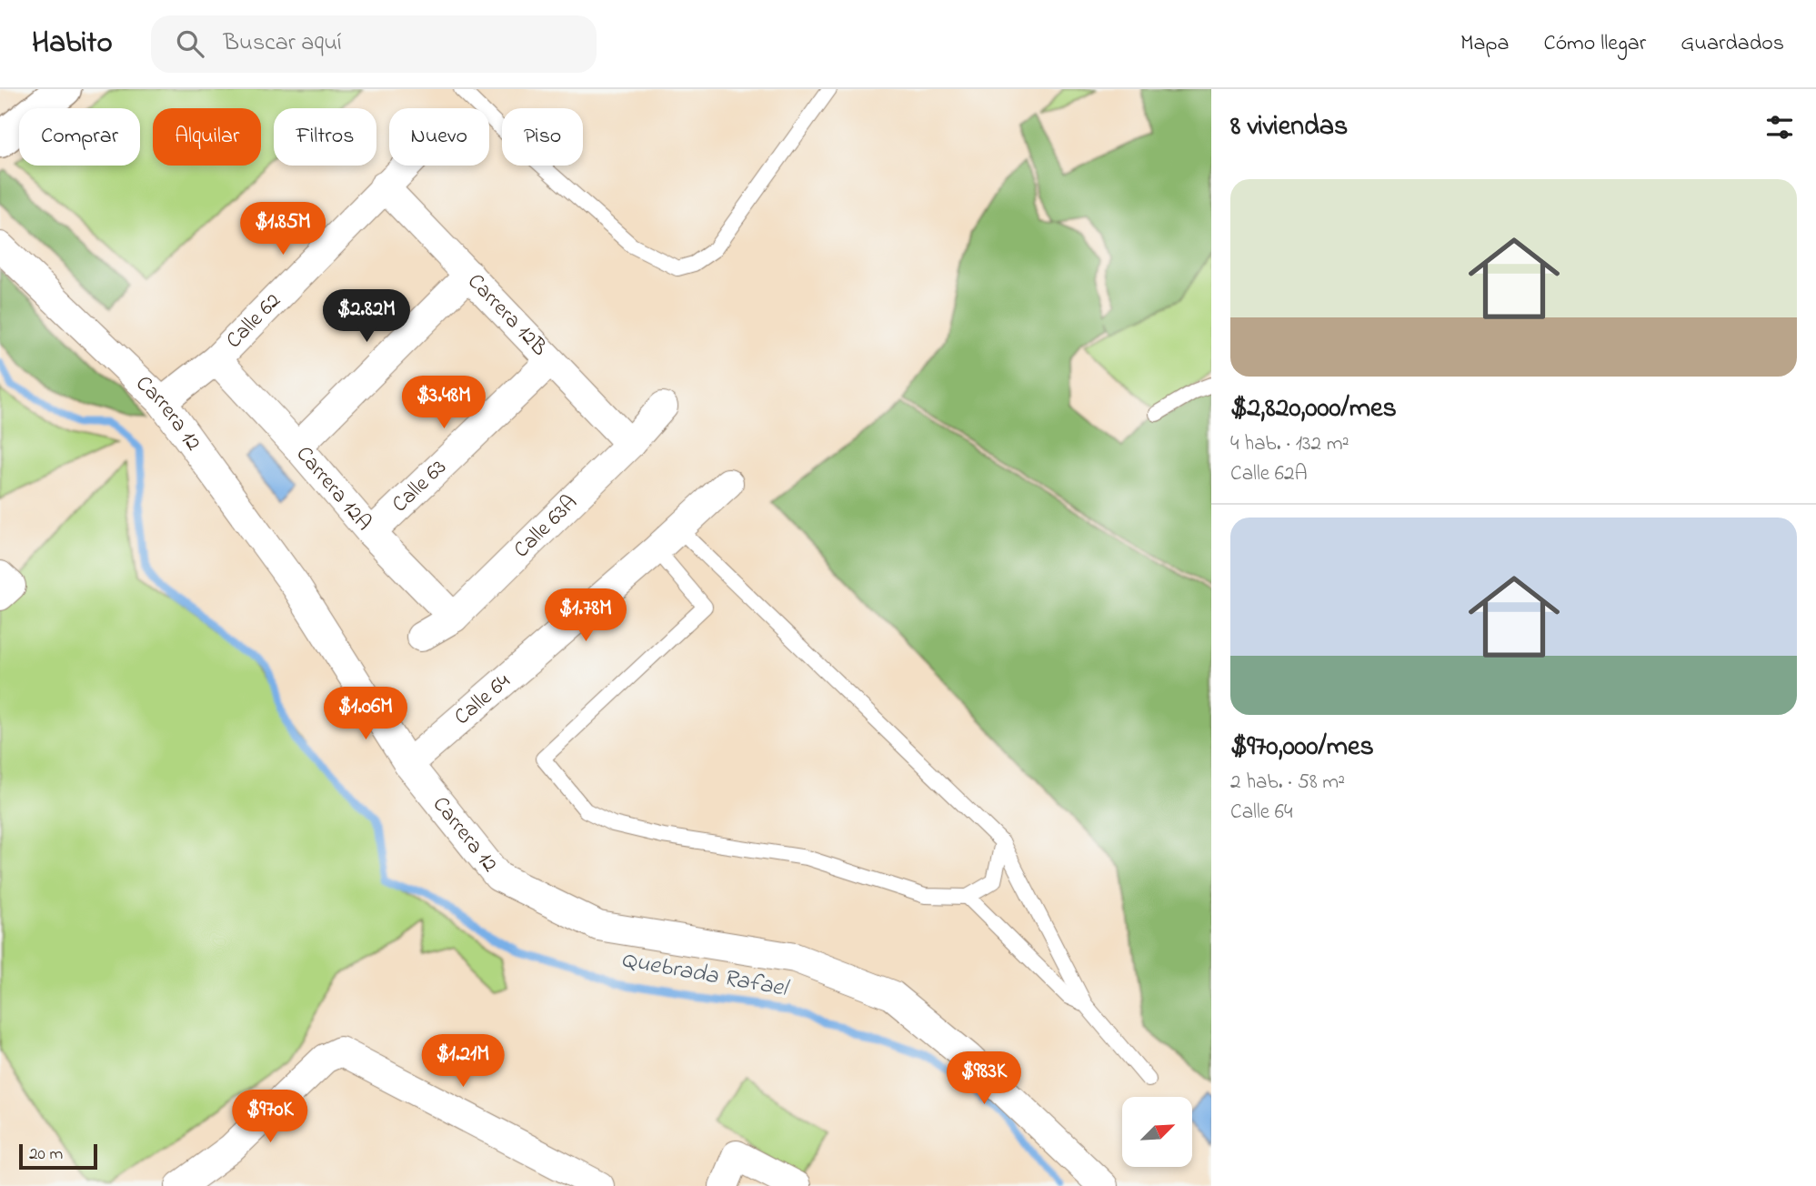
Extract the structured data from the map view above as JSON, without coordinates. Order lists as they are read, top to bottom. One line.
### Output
{"streets":{"street":["Carrera 12B","Calle 62","Carrera 12","Calle 63","Carrera 12A","Calle 63A","Calle 64"]},"crossings":[["Carrera 12B","Calle 62"],["Carrera 12B","Calle 63"],["Carrera 12B","Calle 63A"],["Calle 62","Carrera 12"],["Calle 62","Carrera 12A"],["Carrera 12","Calle 64"],["Calle 63","Carrera 12A"],["Carrera 12A","Calle 63A"]],"water":["Quebrada Rafael"],"scale_bar":"20 m","north":"top right","page":{"header":"Habito","search":"Buscar aquí","nav":["Mapa","Cómo llegar","Guardados"],"heading":"8 viviendas","chip":["Comprar","Alquilar","Filtros","Nuevo","Piso"],"list":[{"name":"$2,820,000/mes","note":"4 hab. · 132 m² · Calle 62A"},{"name":"$970,000/mes","note":"2 hab. · 58 m² · Calle 64"}],"price":["$1.85M","$2.82M","$3.48M","$1.78M","$1.06M","$1.21M","$983K","$970K"],"scale":"20 m"}}
